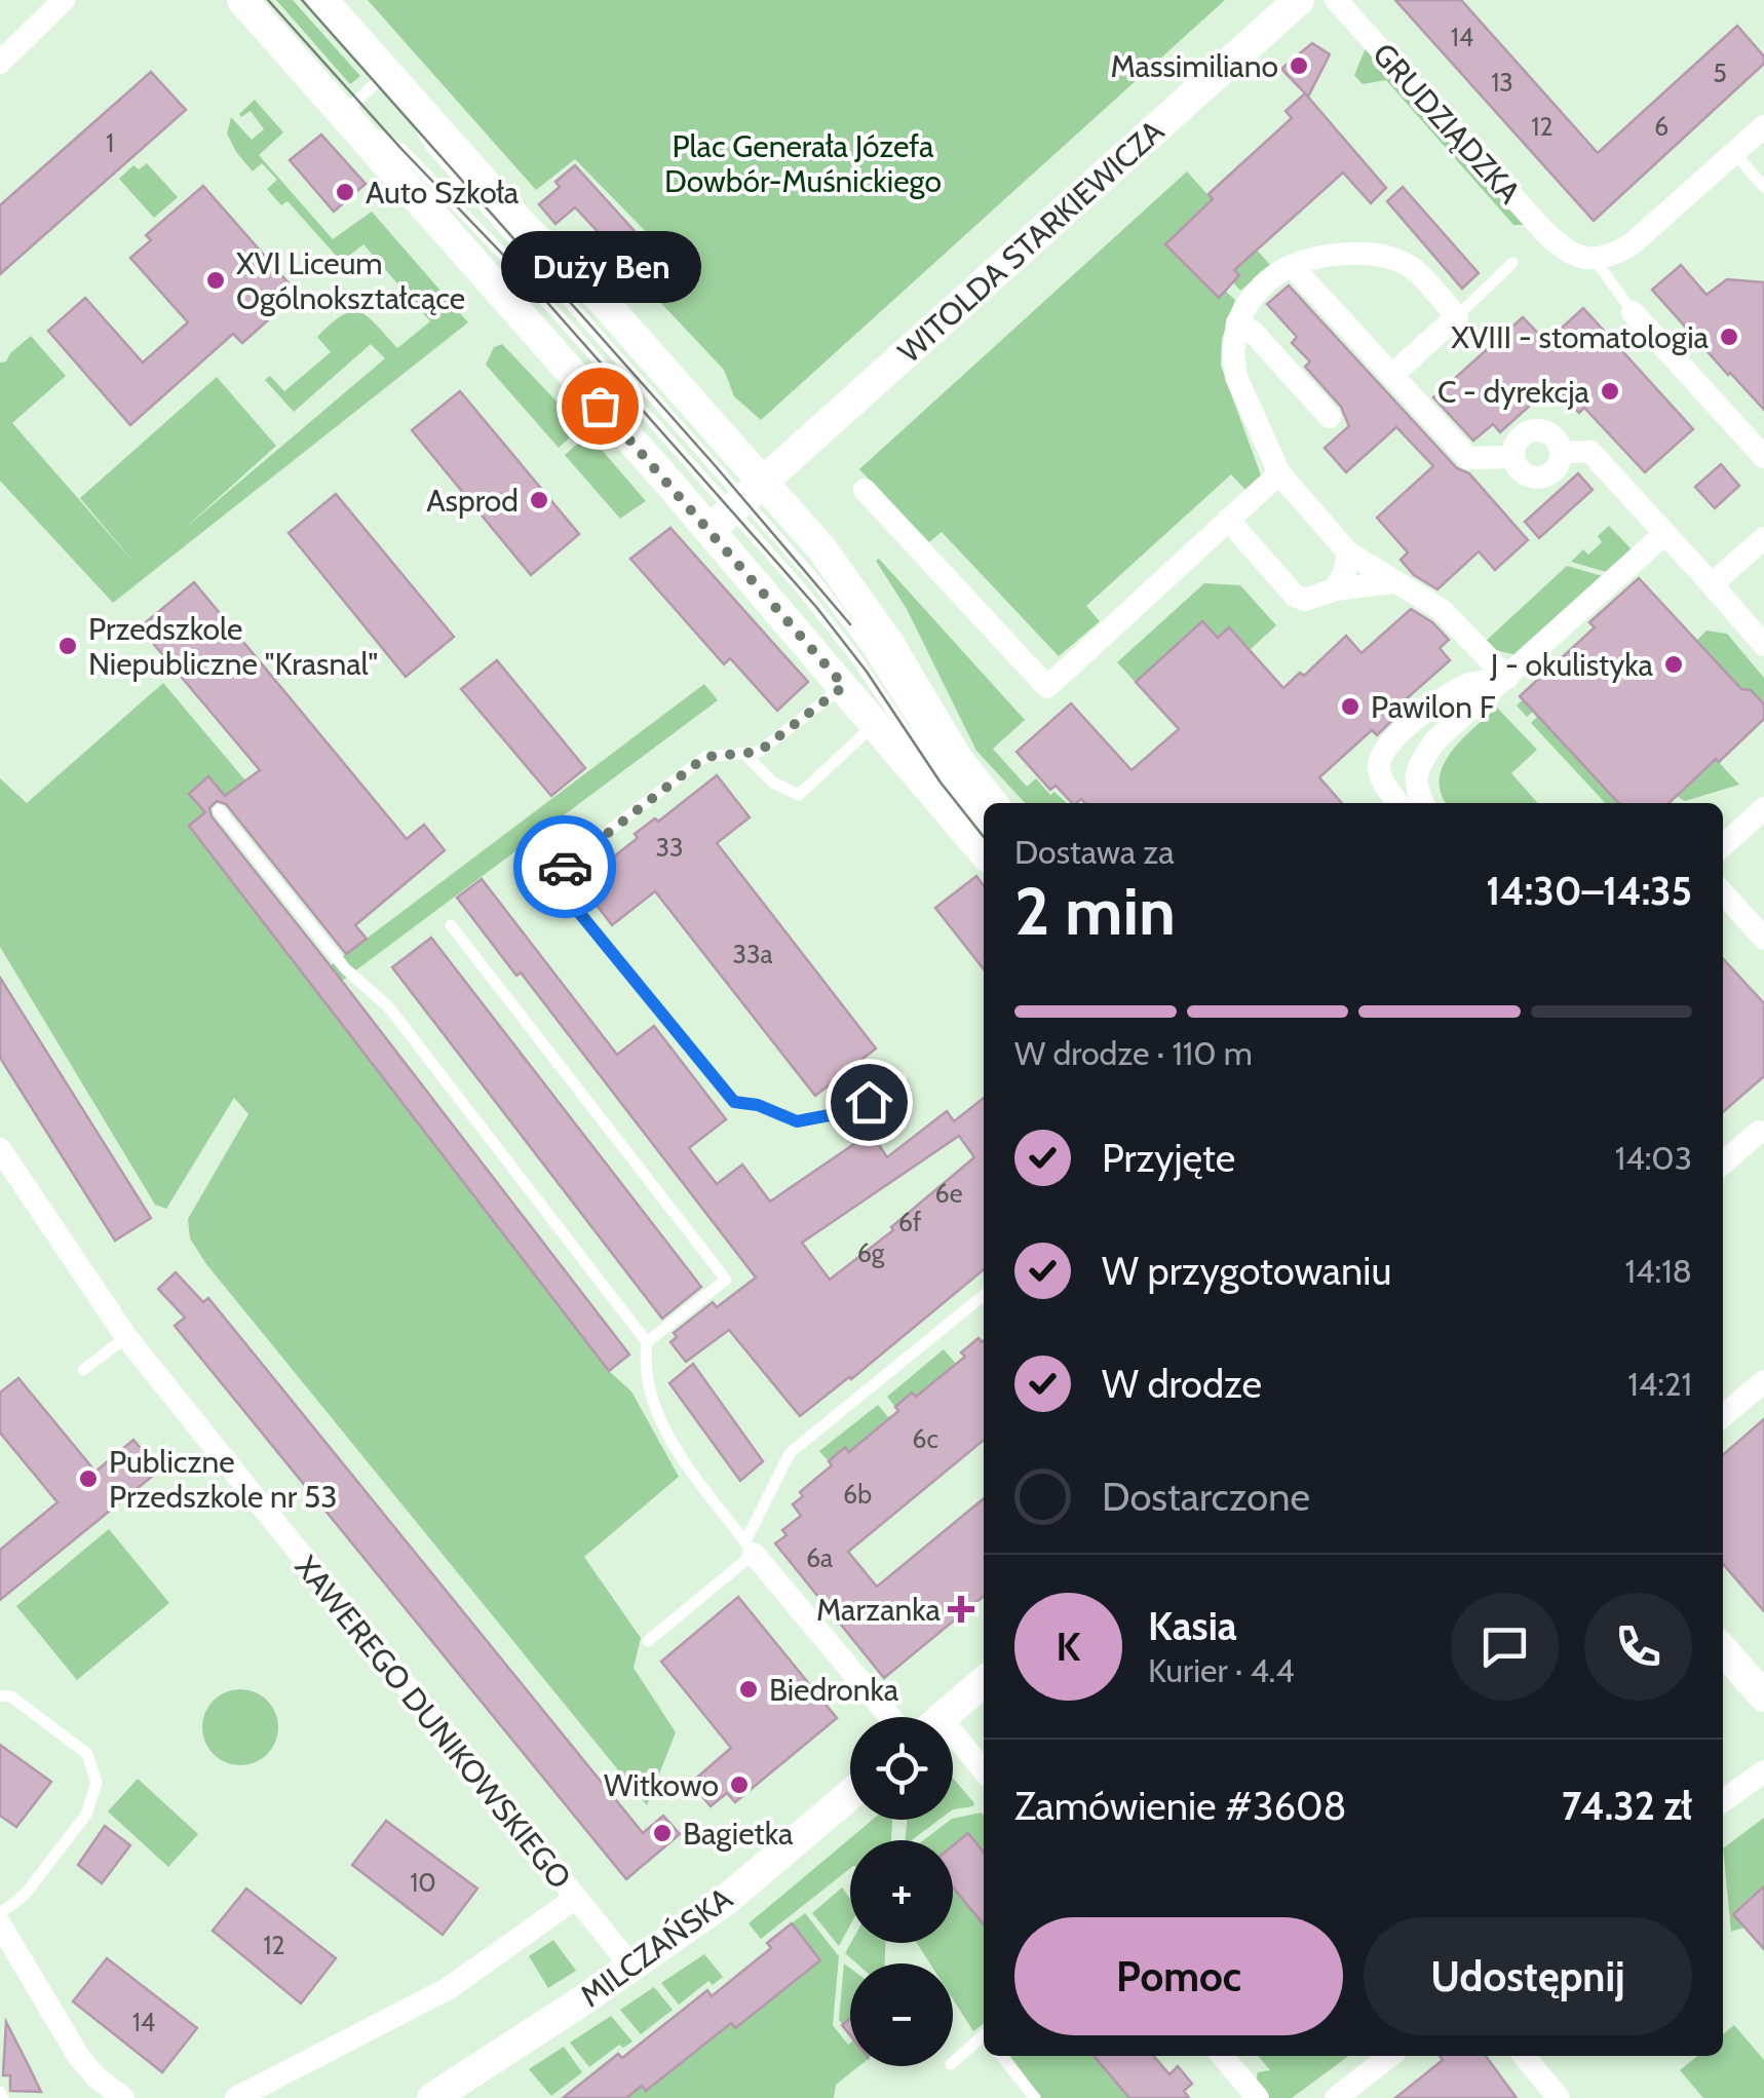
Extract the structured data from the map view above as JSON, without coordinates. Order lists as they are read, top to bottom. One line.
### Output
{"streets":{"street":["GRUDZIĄDZKA","WITOLDA STARKIEWICZA","XAWEREGO DUNIKOWSKIEGO","MILCZAŃSKA"]},"crossings":[["XAWEREGO DUNIKOWSKIEGO","MILCZAŃSKA"]],"parks":["Plac Generała Józefa Dowbór-Muśnickiego"],"places":{"other":["Massimiliano","Auto Szkoła","XVI Liceum Ogólnokształcące","XVIII - stomatologia","C - dyrekcja","Duży Ben","Asprod","Przedszkole Niepubliczne \"Krasnal\"","J - okulistyka","Pawilon F","Publiczne Przedszkole nr 53","Biedronka","Witkowo","Bagietka"],"health":["Marzanka"]},"house_numbers":["14","5","13","12","6","1","33","33a","6e","6f","6g","6c","6b","6a","10","12","14"],"page":{"bubble":"Duży Ben","heading":["2 min","Dostawa za","14:30–14:35"],"panel":["Kasia","Kurier · 4.4","Zamówienie #3608","74.32 zł"],"bar":"W drodze · 110 m","list":[["Przyjęte","14:03"],["W przygotowaniu","14:18"],["W drodze","14:21"],"Dostarczone"],"round":"K","map_buttons":["+","−"],"buttons":["Pomoc","Udostępnij"]}}
